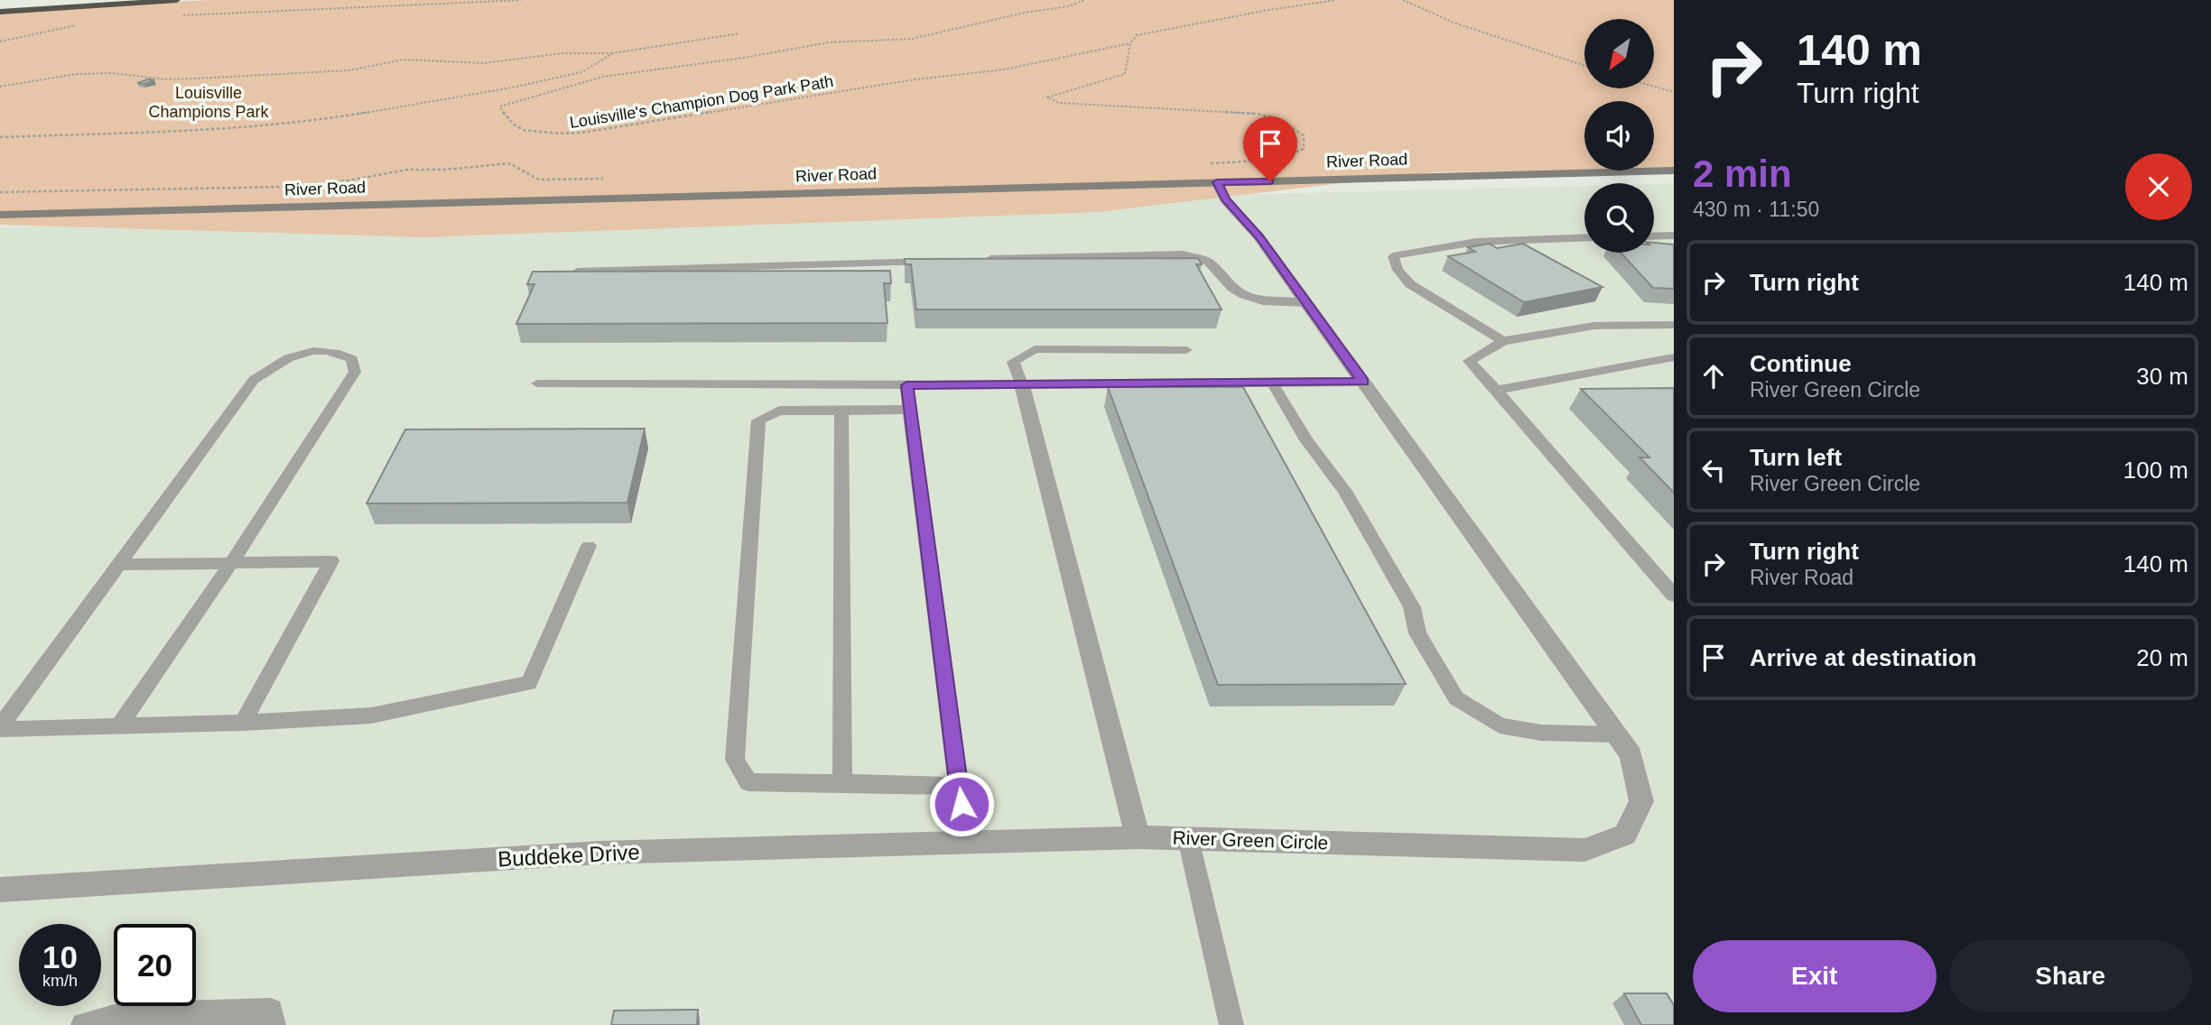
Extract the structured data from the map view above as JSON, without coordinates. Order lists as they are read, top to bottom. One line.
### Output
{"streets":{"street":["River Road","River Green Circle","Buddeke Drive"],"path":["Louisville's Champion Dog Park Path"]},"crossings":[["River Road","River Green Circle"],["River Green Circle","Buddeke Drive"]],"parks":["Louisville Champions Park"],"north":"bottom left","page":{"turn":["140 m","Turn right"],"heading":["2 min","430 m · 11:50"],"list":[{"name":"Turn right","value":"140 m"},{"name":"Continue","note":"River Green Circle","value":"30 m"},{"name":"Turn left","note":"River Green Circle","value":"100 m"},{"name":"Turn right","note":"River Road","value":"140 m"},{"name":"Arrive at destination","value":"20 m"}],"speed":"10 km/h","limit":"20","buttons":["Exit","Share"]}}
